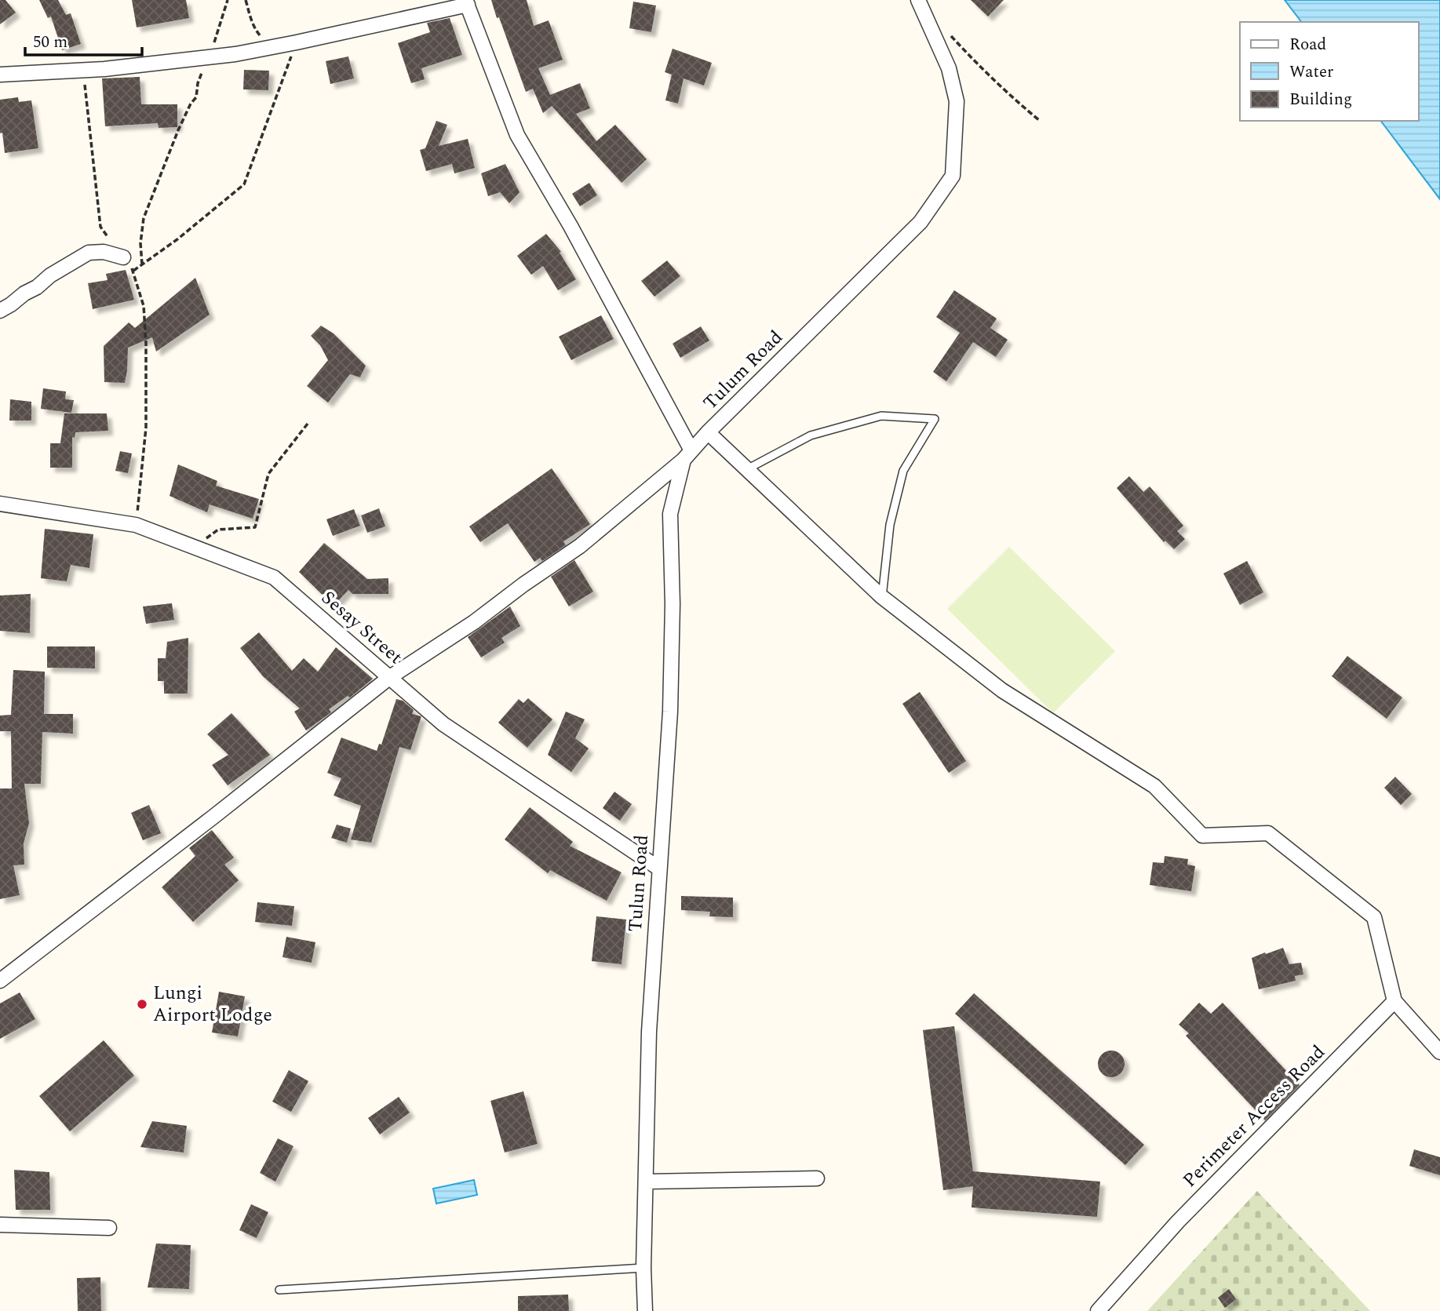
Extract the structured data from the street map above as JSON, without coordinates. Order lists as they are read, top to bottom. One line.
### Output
{"streets":{"street":["Tulum Road","Sesay Street","Tulun Road","Perimeter Access Road"]},"crossings":[["Tulum Road","Sesay Street"],["Tulum Road","Tulun Road"],["Sesay Street","Tulun Road"]],"places":["Lungi Airport Lodge"],"legend":["Road","Water","Building"],"scale_bar":"50 m"}
